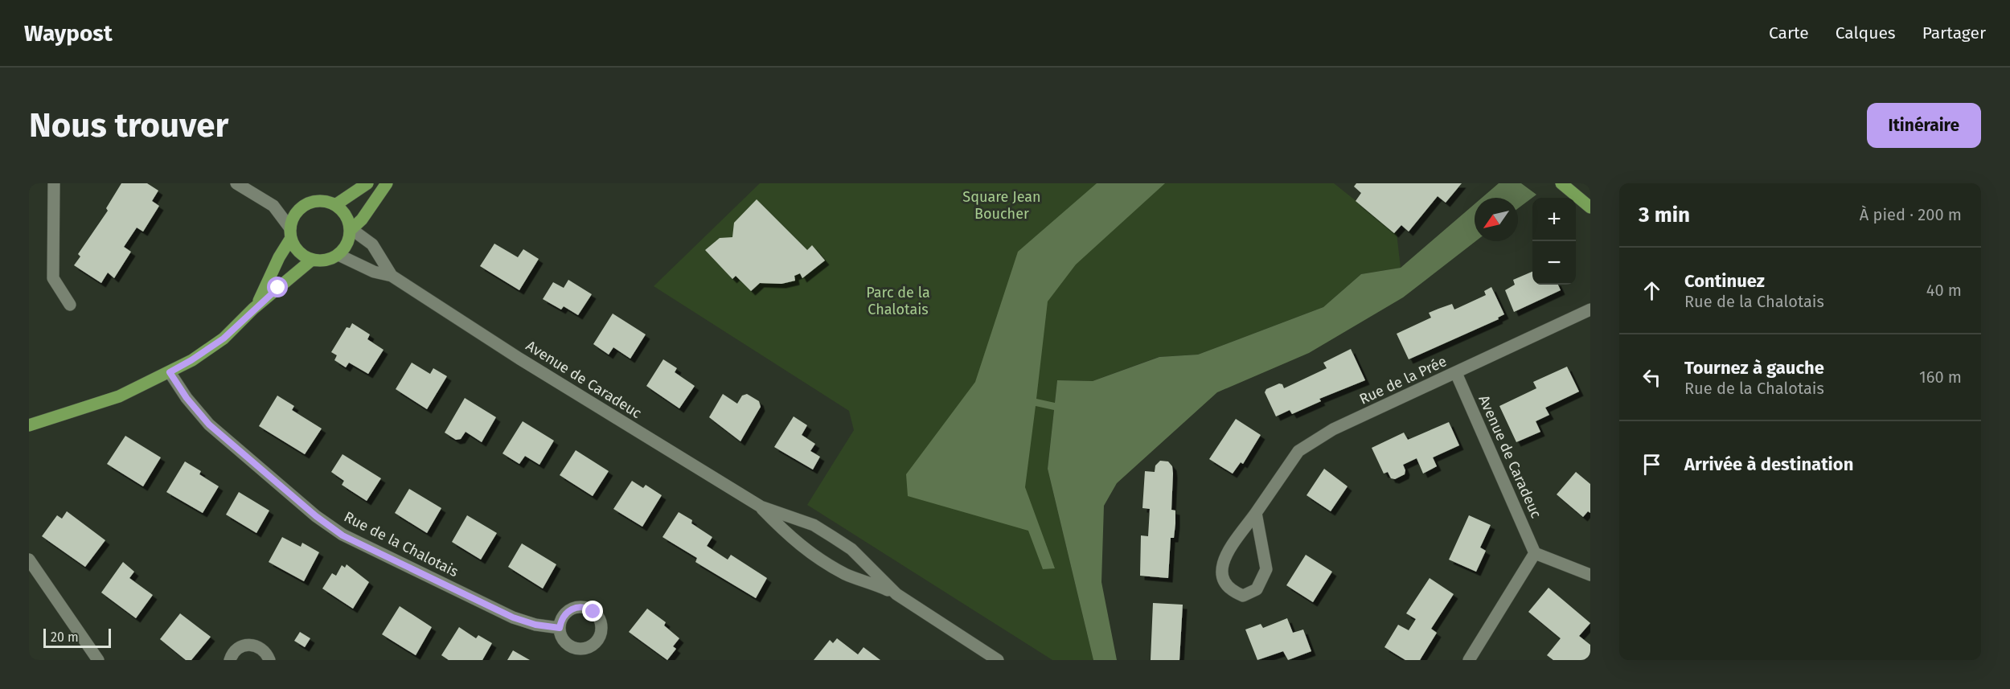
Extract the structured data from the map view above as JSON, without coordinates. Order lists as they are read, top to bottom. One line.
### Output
{"streets":{"street":["Avenue de Caradeuc","Rue de la Prée","Rue de la Chalotais"]},"crossings":[["Avenue de Caradeuc","Rue de la Prée"]],"parks":["Square Jean Boucher","Parc de la Chalotais"],"scale_bar":"20 m","north":"bottom left","page":{"header":"Waypost","nav":["Carte","Calques","Partager"],"buttons":"Itinéraire","title":"Nous trouver","heading":["3 min","À pied · 200 m"],"map_buttons":["+","−"],"list":[["Continuez","Rue de la Chalotais","40 m"],["Tournez à gauche","Rue de la Chalotais","160 m"],"Arrivée à destination"],"scale":"20 m"}}
